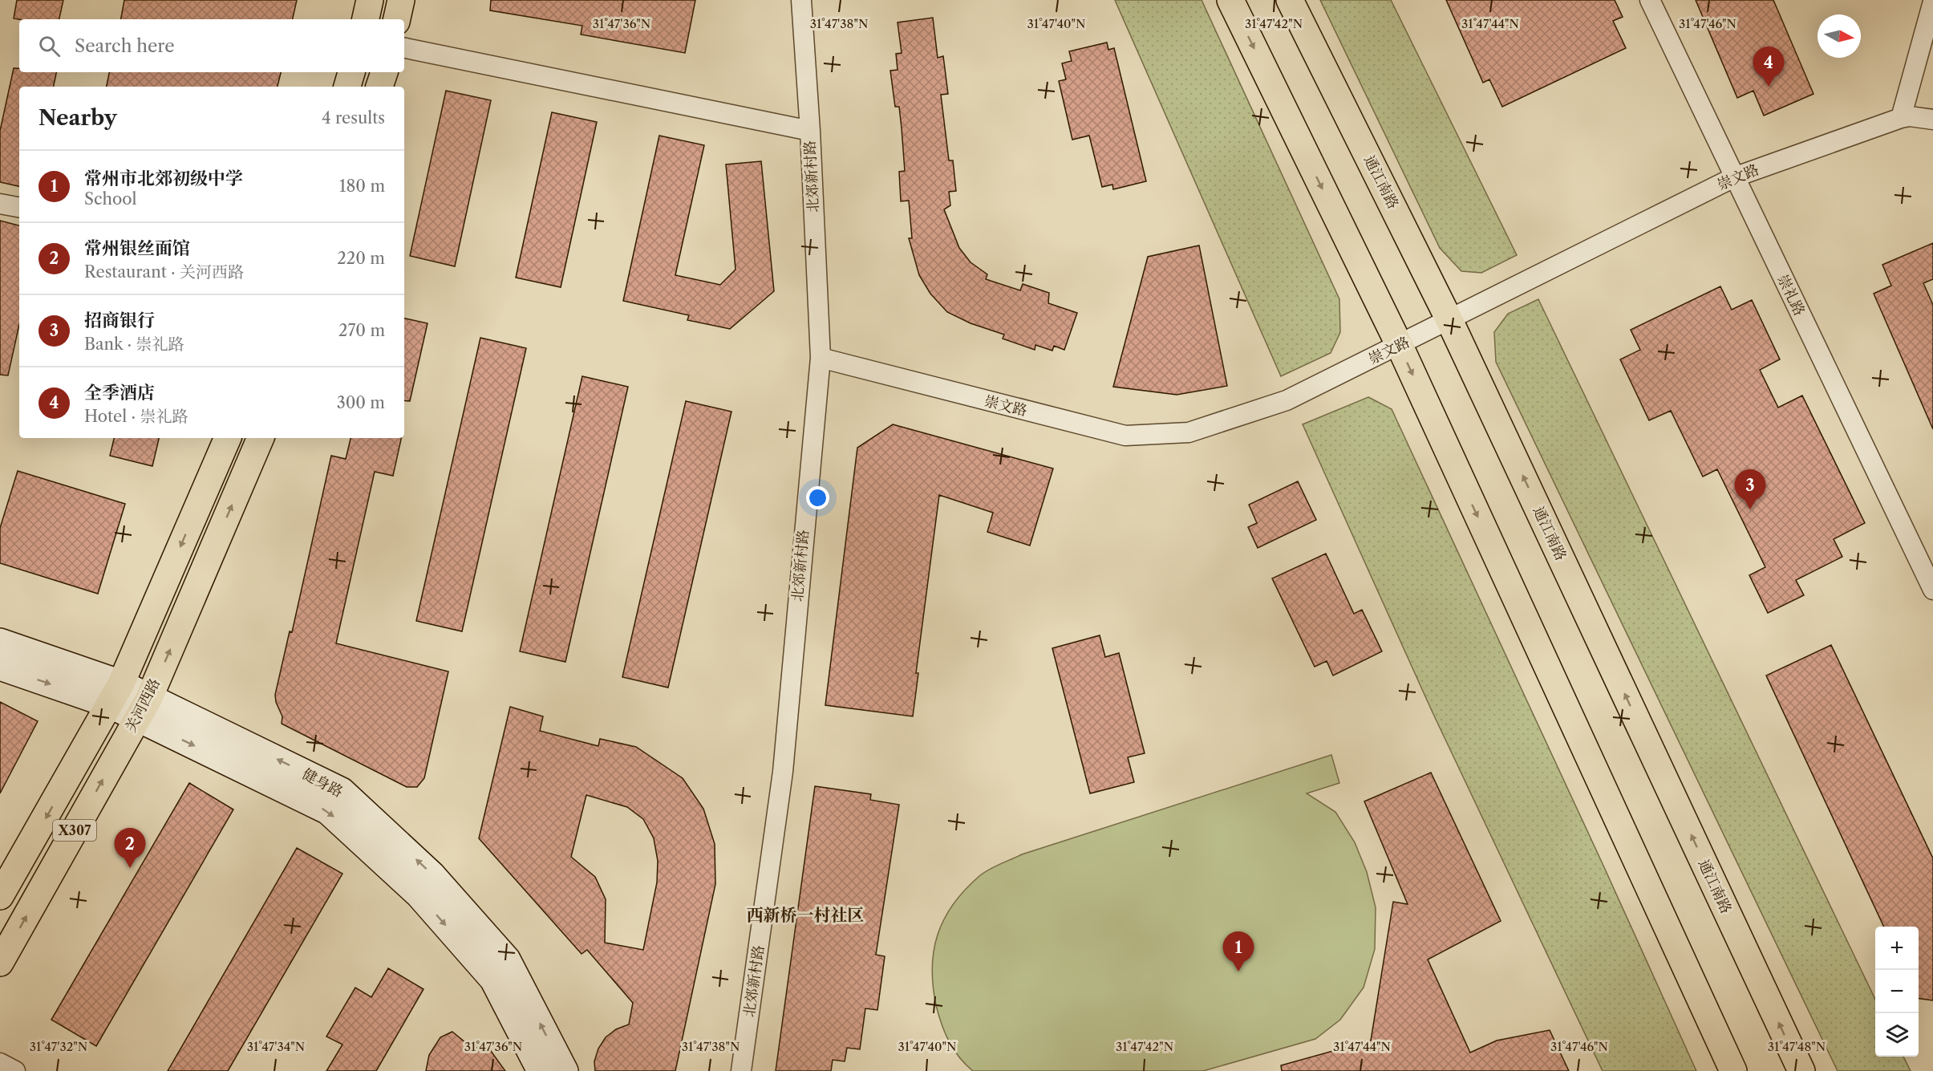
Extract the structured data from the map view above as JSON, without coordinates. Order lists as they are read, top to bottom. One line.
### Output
{"streets":{"main road":["通江南路","关河西路","健身路","X307"],"street":["北郊新村路","崇文路","崇礼路"]},"crossings":[["北郊新村路","崇文路"],["崇文路","通江南路"],["崇文路","崇礼路"],["关河西路","健身路"]],"districts":["西新桥一村社区"],"north":"right","page":{"search":"Search here","pins":["4","3","2","1"],"heading":["Nearby","4 results"],"list":[{"mark":"1","name":"常州市北郊初级中学","note":"School","value":"180 m"},{"mark":"2","name":"常州银丝面馆","note":"Restaurant · 关河西路","value":"220 m"},{"mark":"3","name":"招商银行","note":"Bank · 崇礼路","value":"270 m"},{"mark":"4","name":"全季酒店","note":"Hotel · 崇礼路","value":"300 m"}],"map_buttons":["+","−"]},"coordinates":["31°47'36\"N","31°47'38\"N","31°47'40\"N","31°47'42\"N","31°47'44\"N","31°47'46\"N","31°47'32\"N","31°47'34\"N","31°47'48\"N"]}
